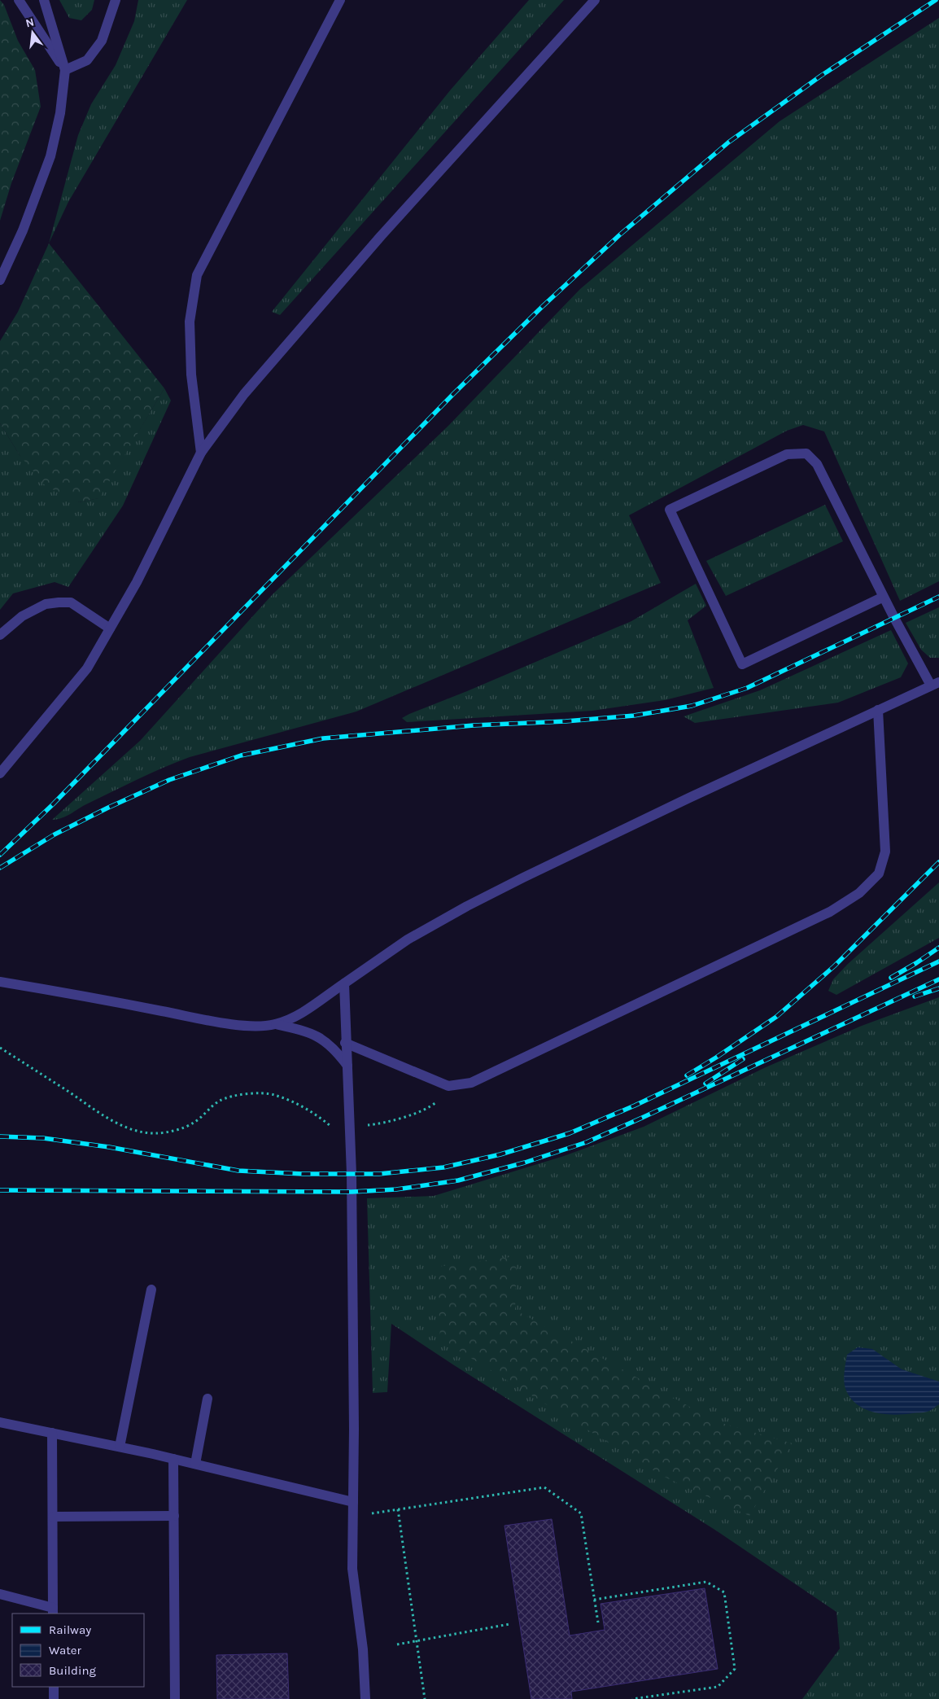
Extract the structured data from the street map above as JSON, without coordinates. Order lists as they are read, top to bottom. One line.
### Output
{"legend":["Railway","Water","Building"],"north":"top"}
